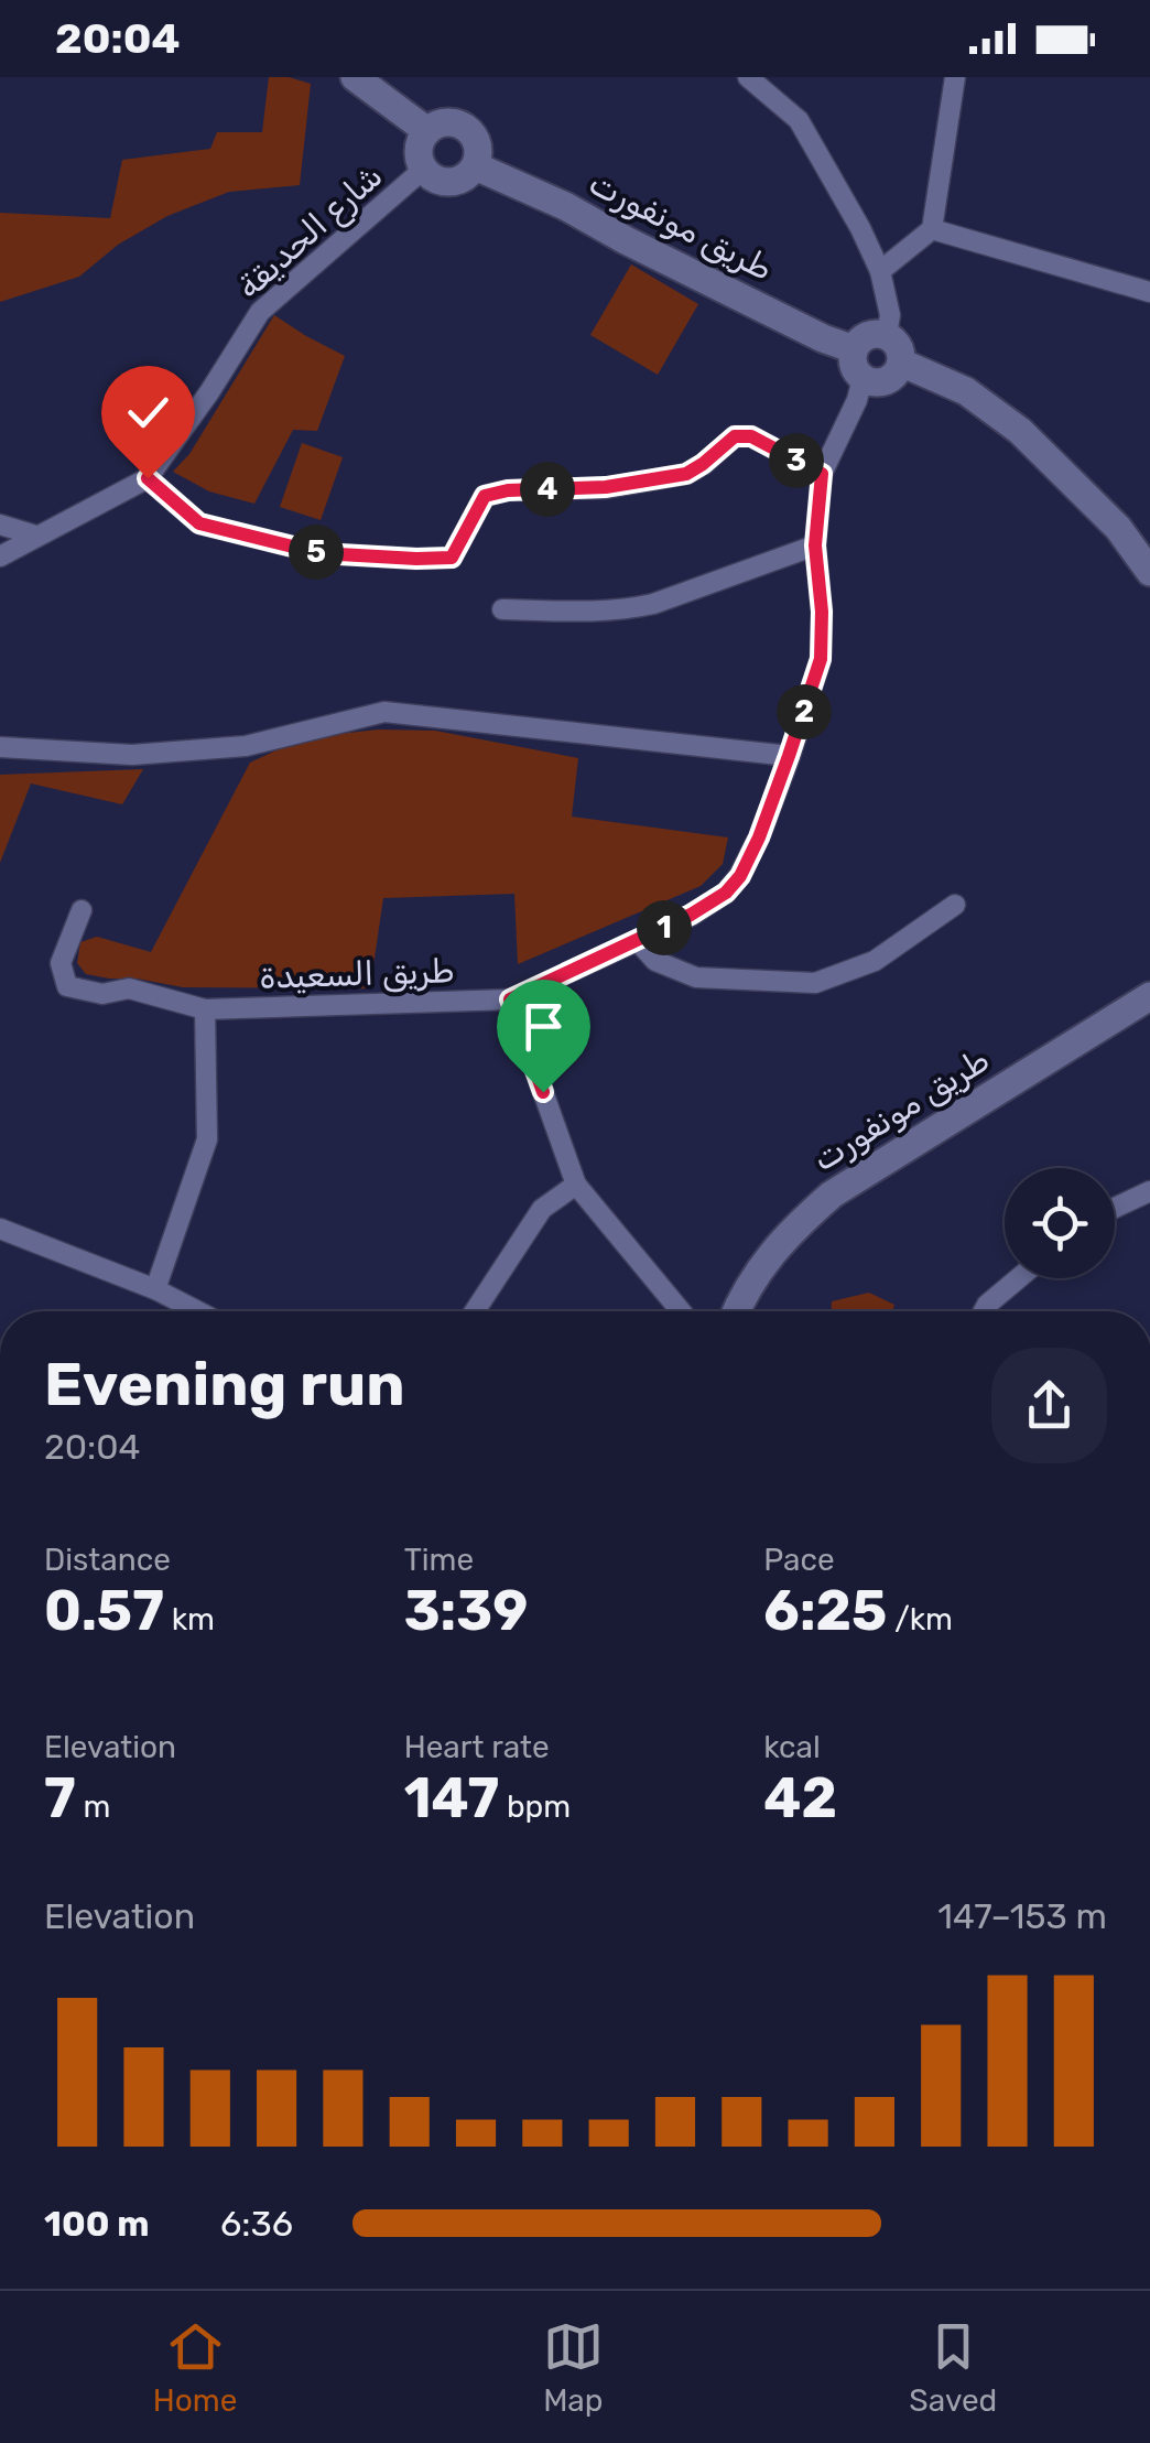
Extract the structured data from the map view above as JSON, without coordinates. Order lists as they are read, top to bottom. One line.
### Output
{"streets":{"main road":["طريق مونفورت"],"street":["شارع الحديقة","طريق السعيدة"]},"crossings":[["طريق مونفورت","شارع الحديقة"],["طريق مونفورت","طريق السعيدة"]],"page":{"status":"20:04","pins":["3","4","5","2","1"],"heading":["Evening run","20:04"],"stats":[["Distance","0.57 km"],["Time","3:39"],["Pace","6:25 /km"],["Elevation","7 m"],["Heart rate","147 bpm"],["kcal","42"]],"chart":["Elevation","147–153 m"],"list":[{"name":"100 m","note":"6:36"}],"tabs":["Home","Map","Saved"]}}
